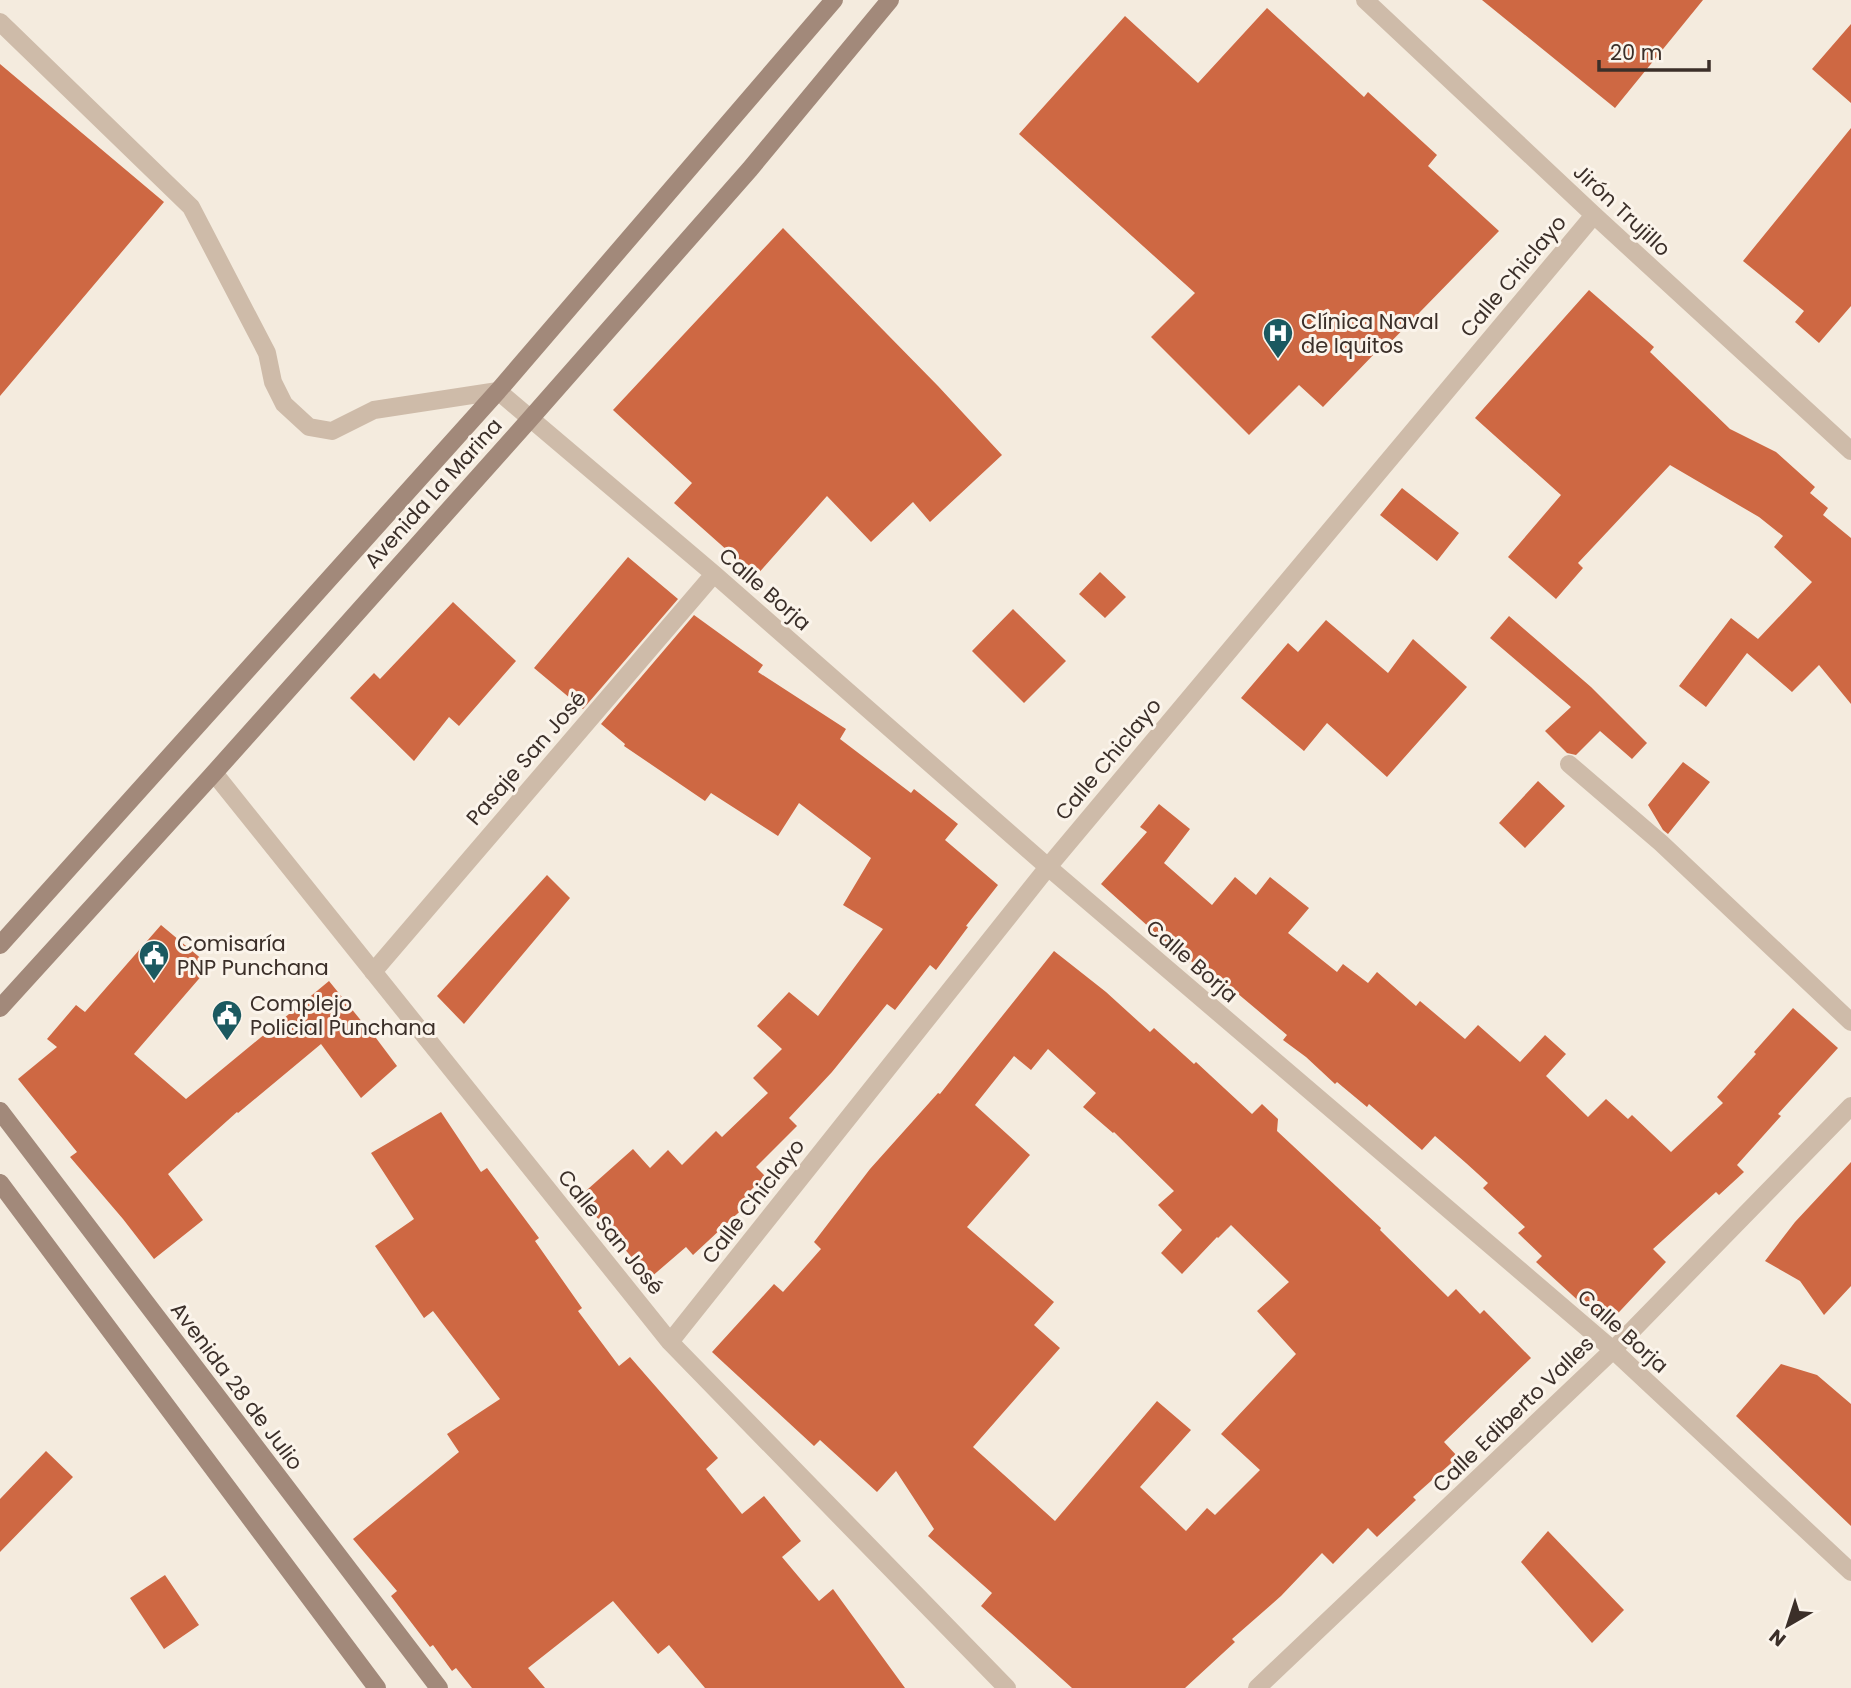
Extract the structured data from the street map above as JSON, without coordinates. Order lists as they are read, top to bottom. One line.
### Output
{"streets":{"main road":["Avenida La Marina","Avenida 28 de Julio"],"street":["Jirón Trujillo","Calle Chiclayo","Calle Borja","Pasaje San José","Calle San José","Calle Ediberto Valles"]},"crossings":[["Jirón Trujillo","Calle Chiclayo"],["Calle Chiclayo","Calle Borja"],["Calle Chiclayo","Calle San José"],["Avenida La Marina","Calle Borja"],["Avenida La Marina","Calle San José"],["Calle Borja","Pasaje San José"],["Calle Borja","Calle Ediberto Valles"],["Pasaje San José","Calle San José"]],"places":{"hospital":["Clínica Naval de Iquitos"],"public building":["Comisaría PNP Punchana","Complejo Policial Punchana"]},"scale_bar":"20 m","north":"bottom left"}
